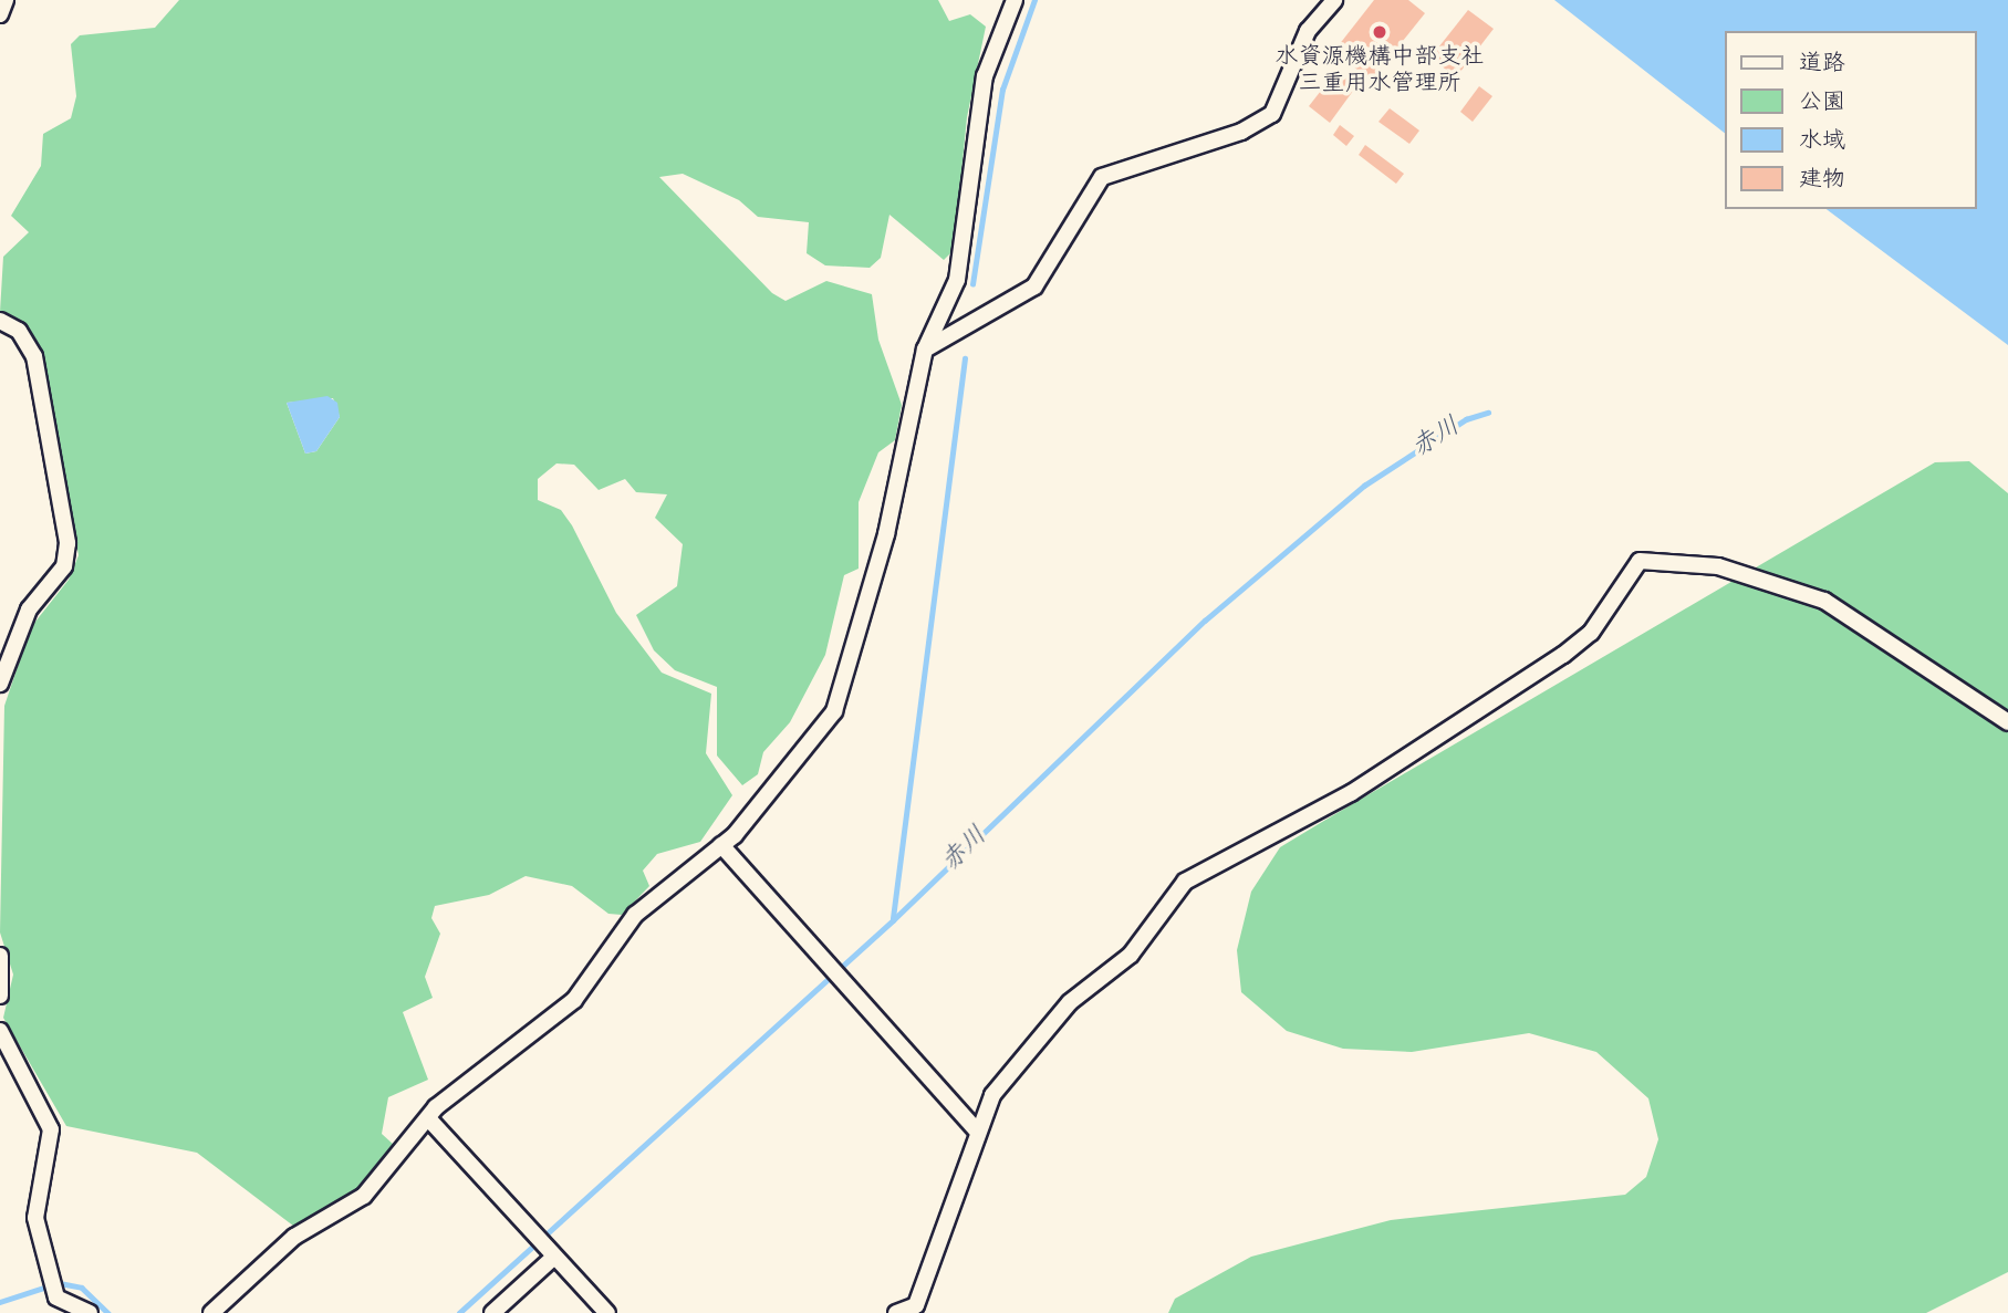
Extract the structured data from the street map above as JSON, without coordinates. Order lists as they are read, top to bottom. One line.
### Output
{"water":["赤川"],"places":["水資源機構中部支社 三重用水管理所"],"legend":["道路","公園","水域","建物"]}
